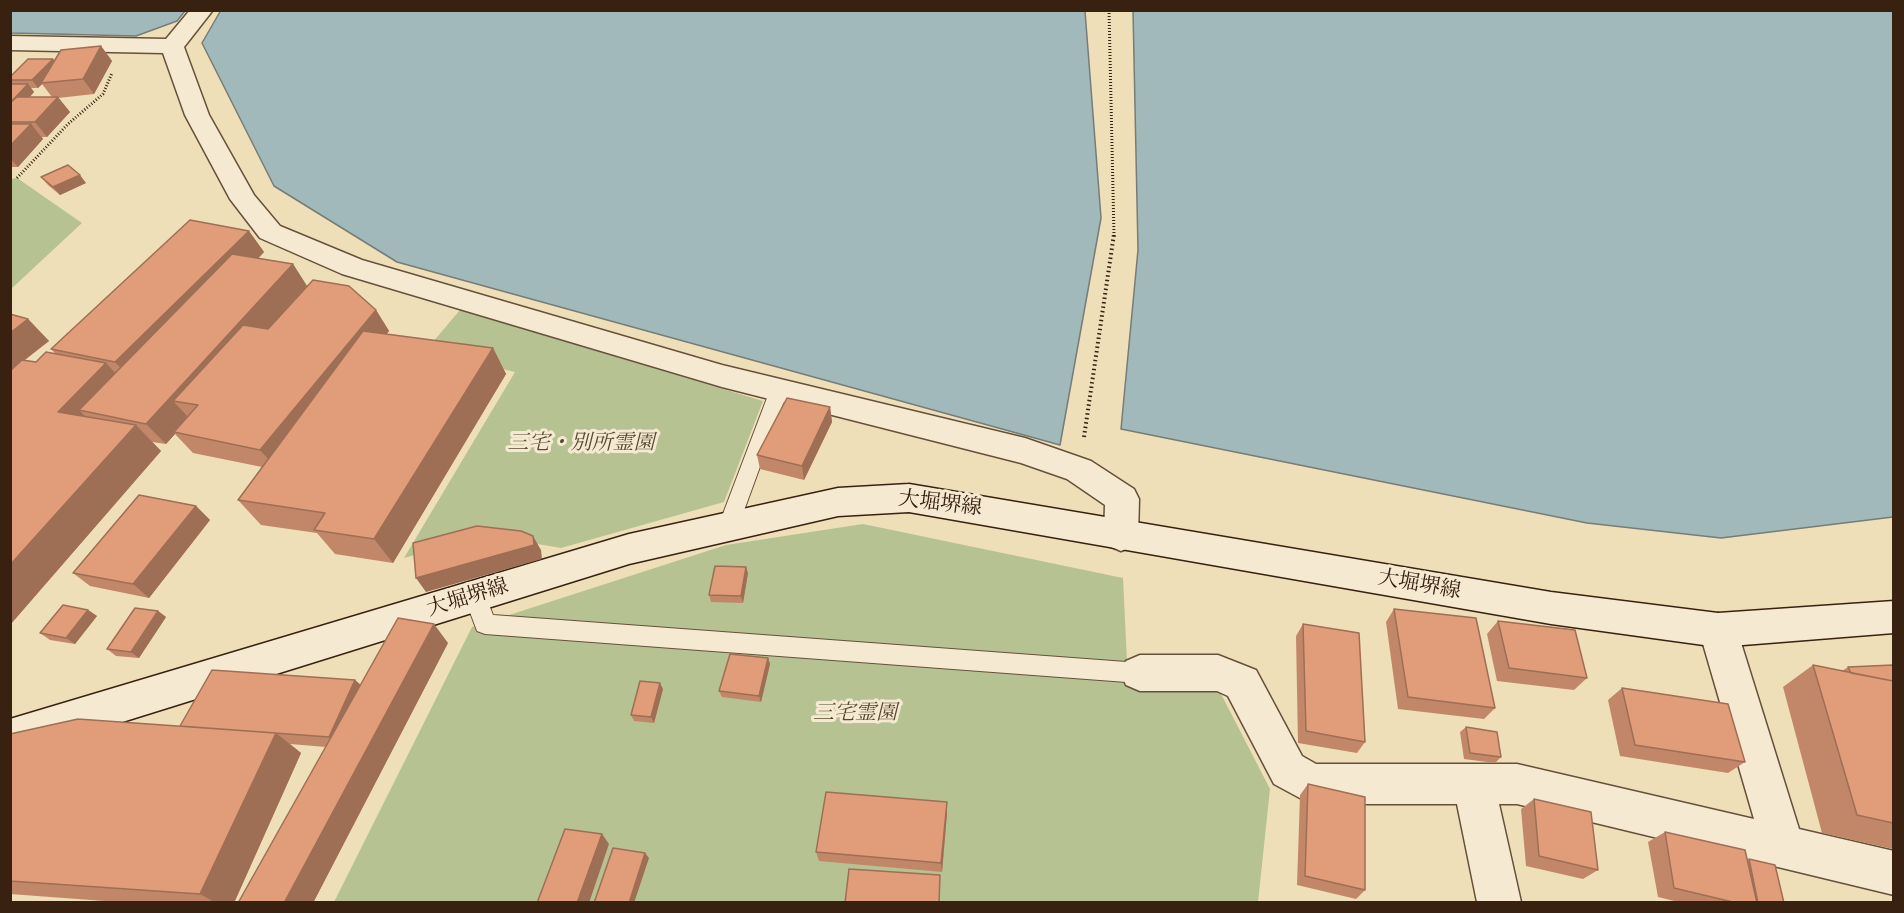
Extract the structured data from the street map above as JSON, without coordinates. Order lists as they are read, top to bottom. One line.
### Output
{"streets":{"street":["大堀堺線"]},"parks":["三宅・別所霊園","三宅霊園"]}
